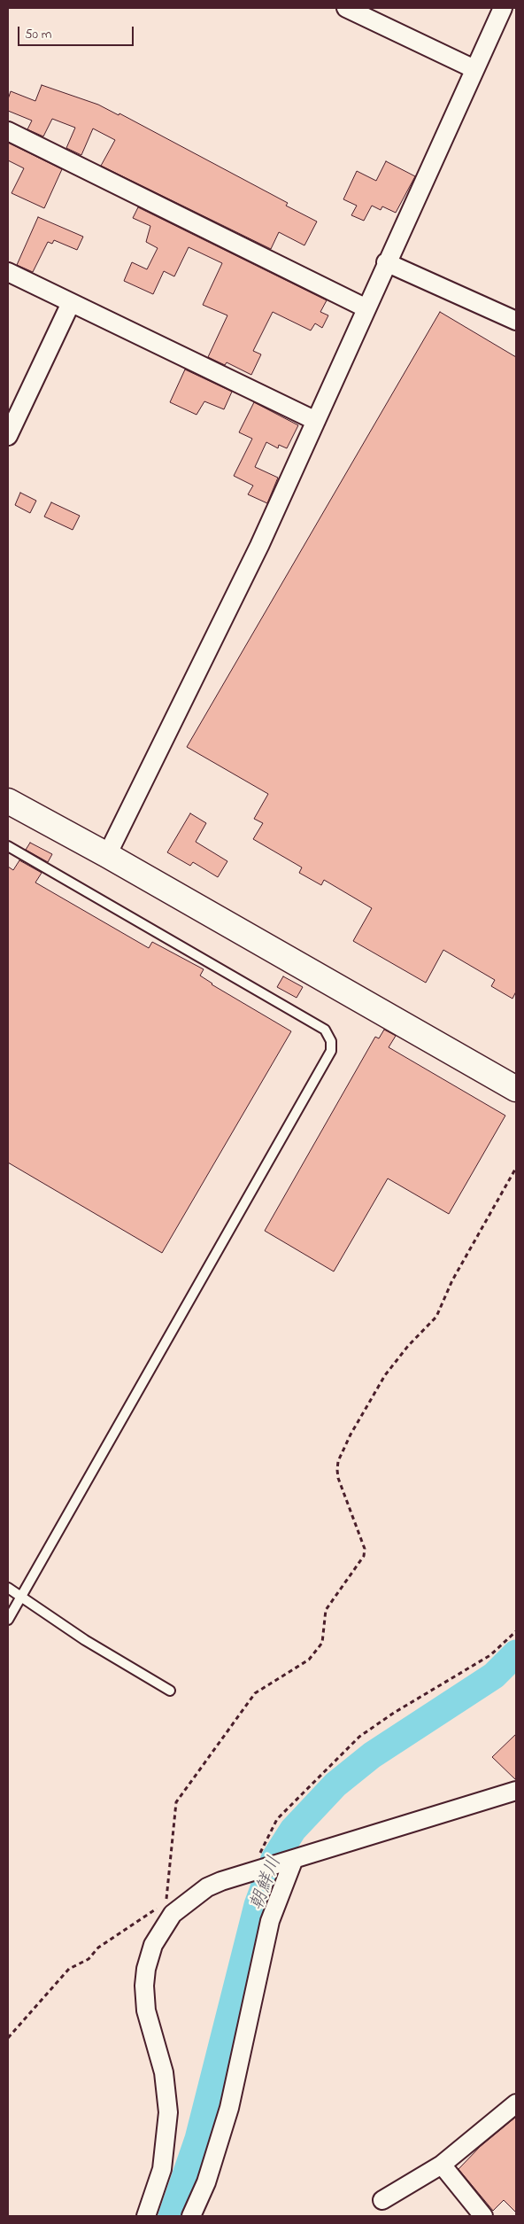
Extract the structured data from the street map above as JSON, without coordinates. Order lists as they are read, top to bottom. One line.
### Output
{"water":["朝鮮川"],"scale_bar":"50 m"}
